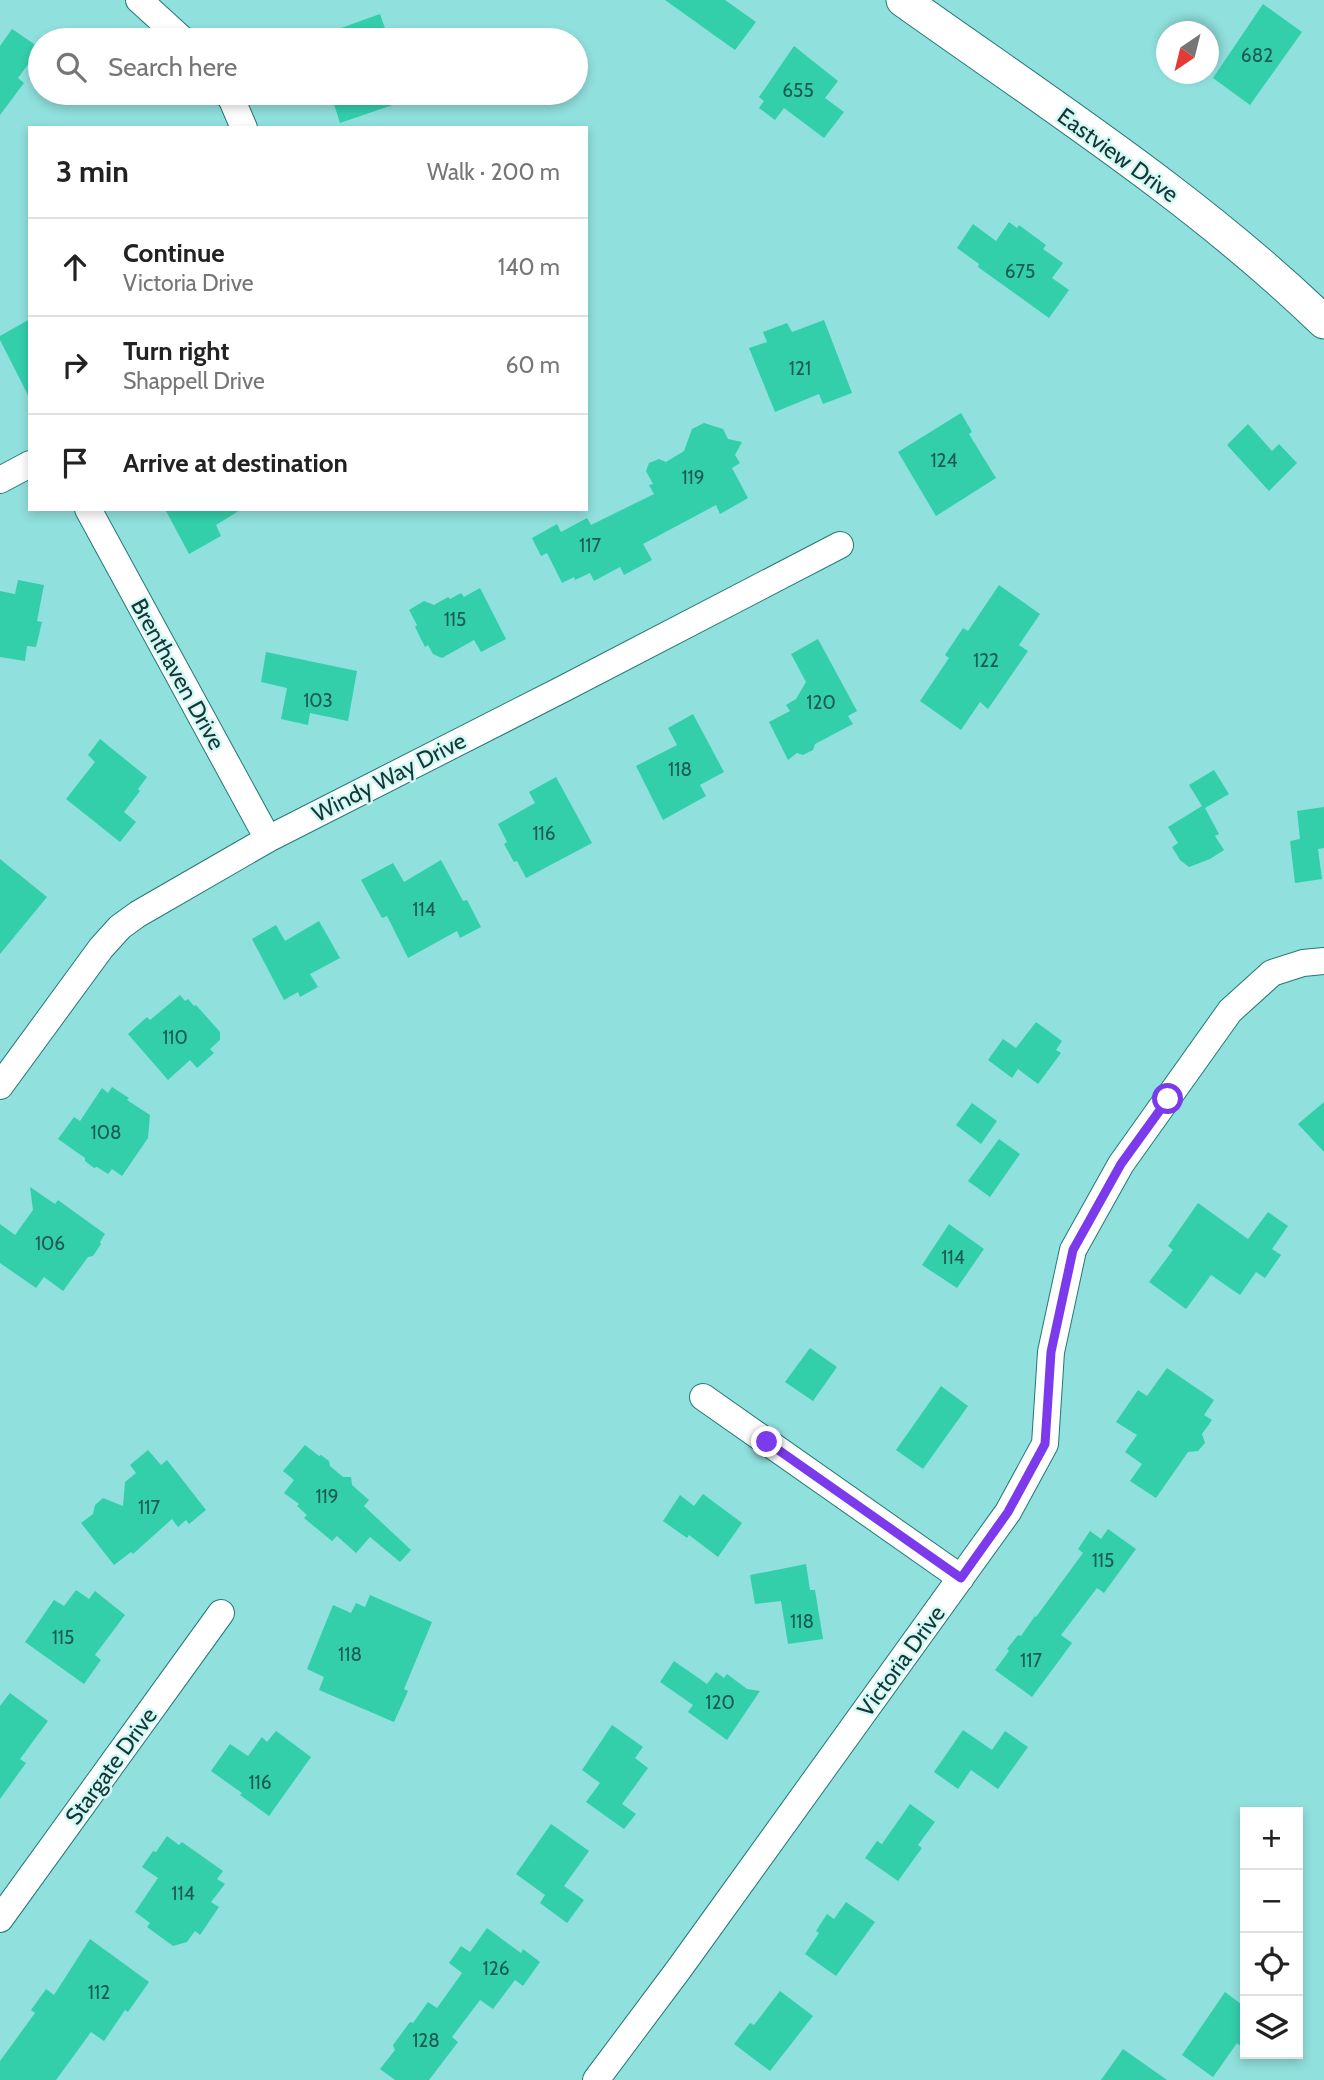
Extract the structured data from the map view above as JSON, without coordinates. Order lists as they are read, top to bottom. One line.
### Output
{"streets":{"street":["Eastview Drive","Brenthaven Drive","Windy Way Drive","Victoria Drive","Stargate Drive"]},"crossings":[["Brenthaven Drive","Windy Way Drive"]],"house_numbers":["682","655","675","121","124","119","117","115","122","103","120","118","116","114","110","108","106","114","119","117","115","118","115","118","117","120","116","114","126","112","128"],"north":"bottom left","page":{"search":"Search here","heading":["3 min","Walk · 200 m"],"list":[["Continue","Victoria Drive","140 m"],["Turn right","Shappell Drive","60 m"],"Arrive at destination"],"map_buttons":["+","−"]}}
